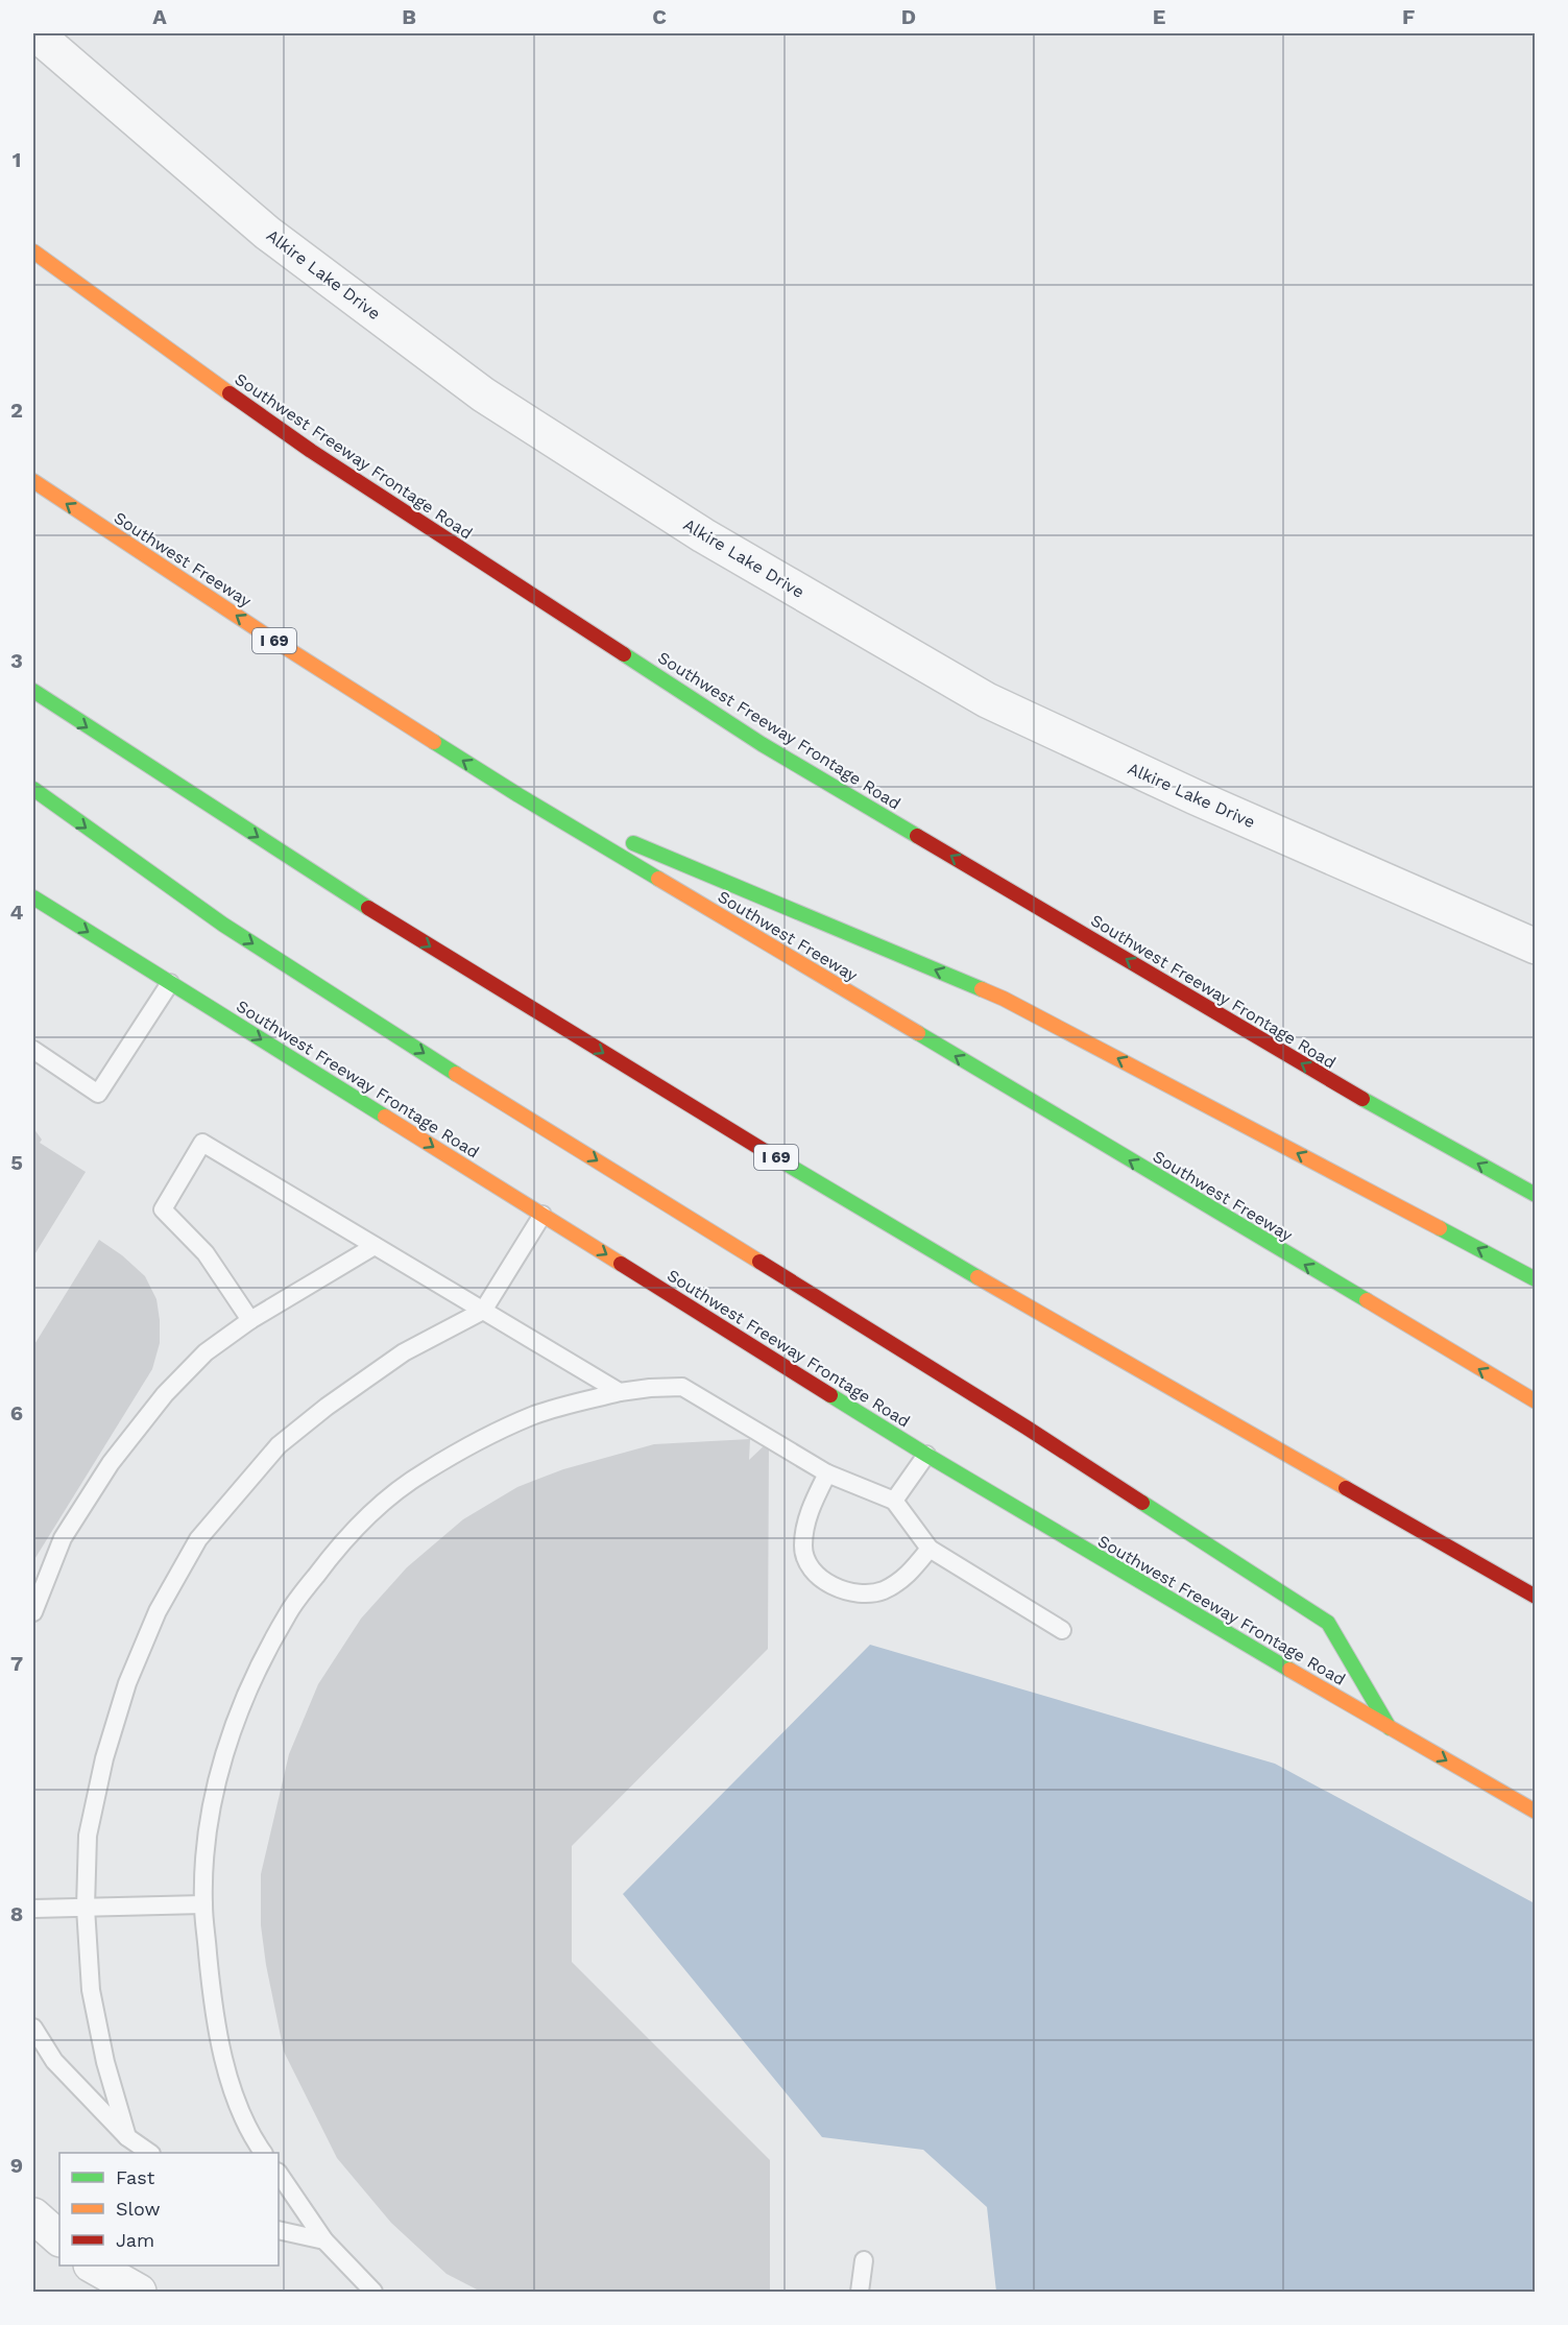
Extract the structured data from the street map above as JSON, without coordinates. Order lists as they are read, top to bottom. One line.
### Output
{"streets":{"main road":["Southwest Freeway Frontage Road","Southwest Freeway","I 69"],"street":["Alkire Lake Drive"]},"legend":["Fast","Slow","Jam"],"grid":{"columns":["A","B","C","D","E","F"],"rows":["1","2","3","4","5","6","7","8","9"]}}
